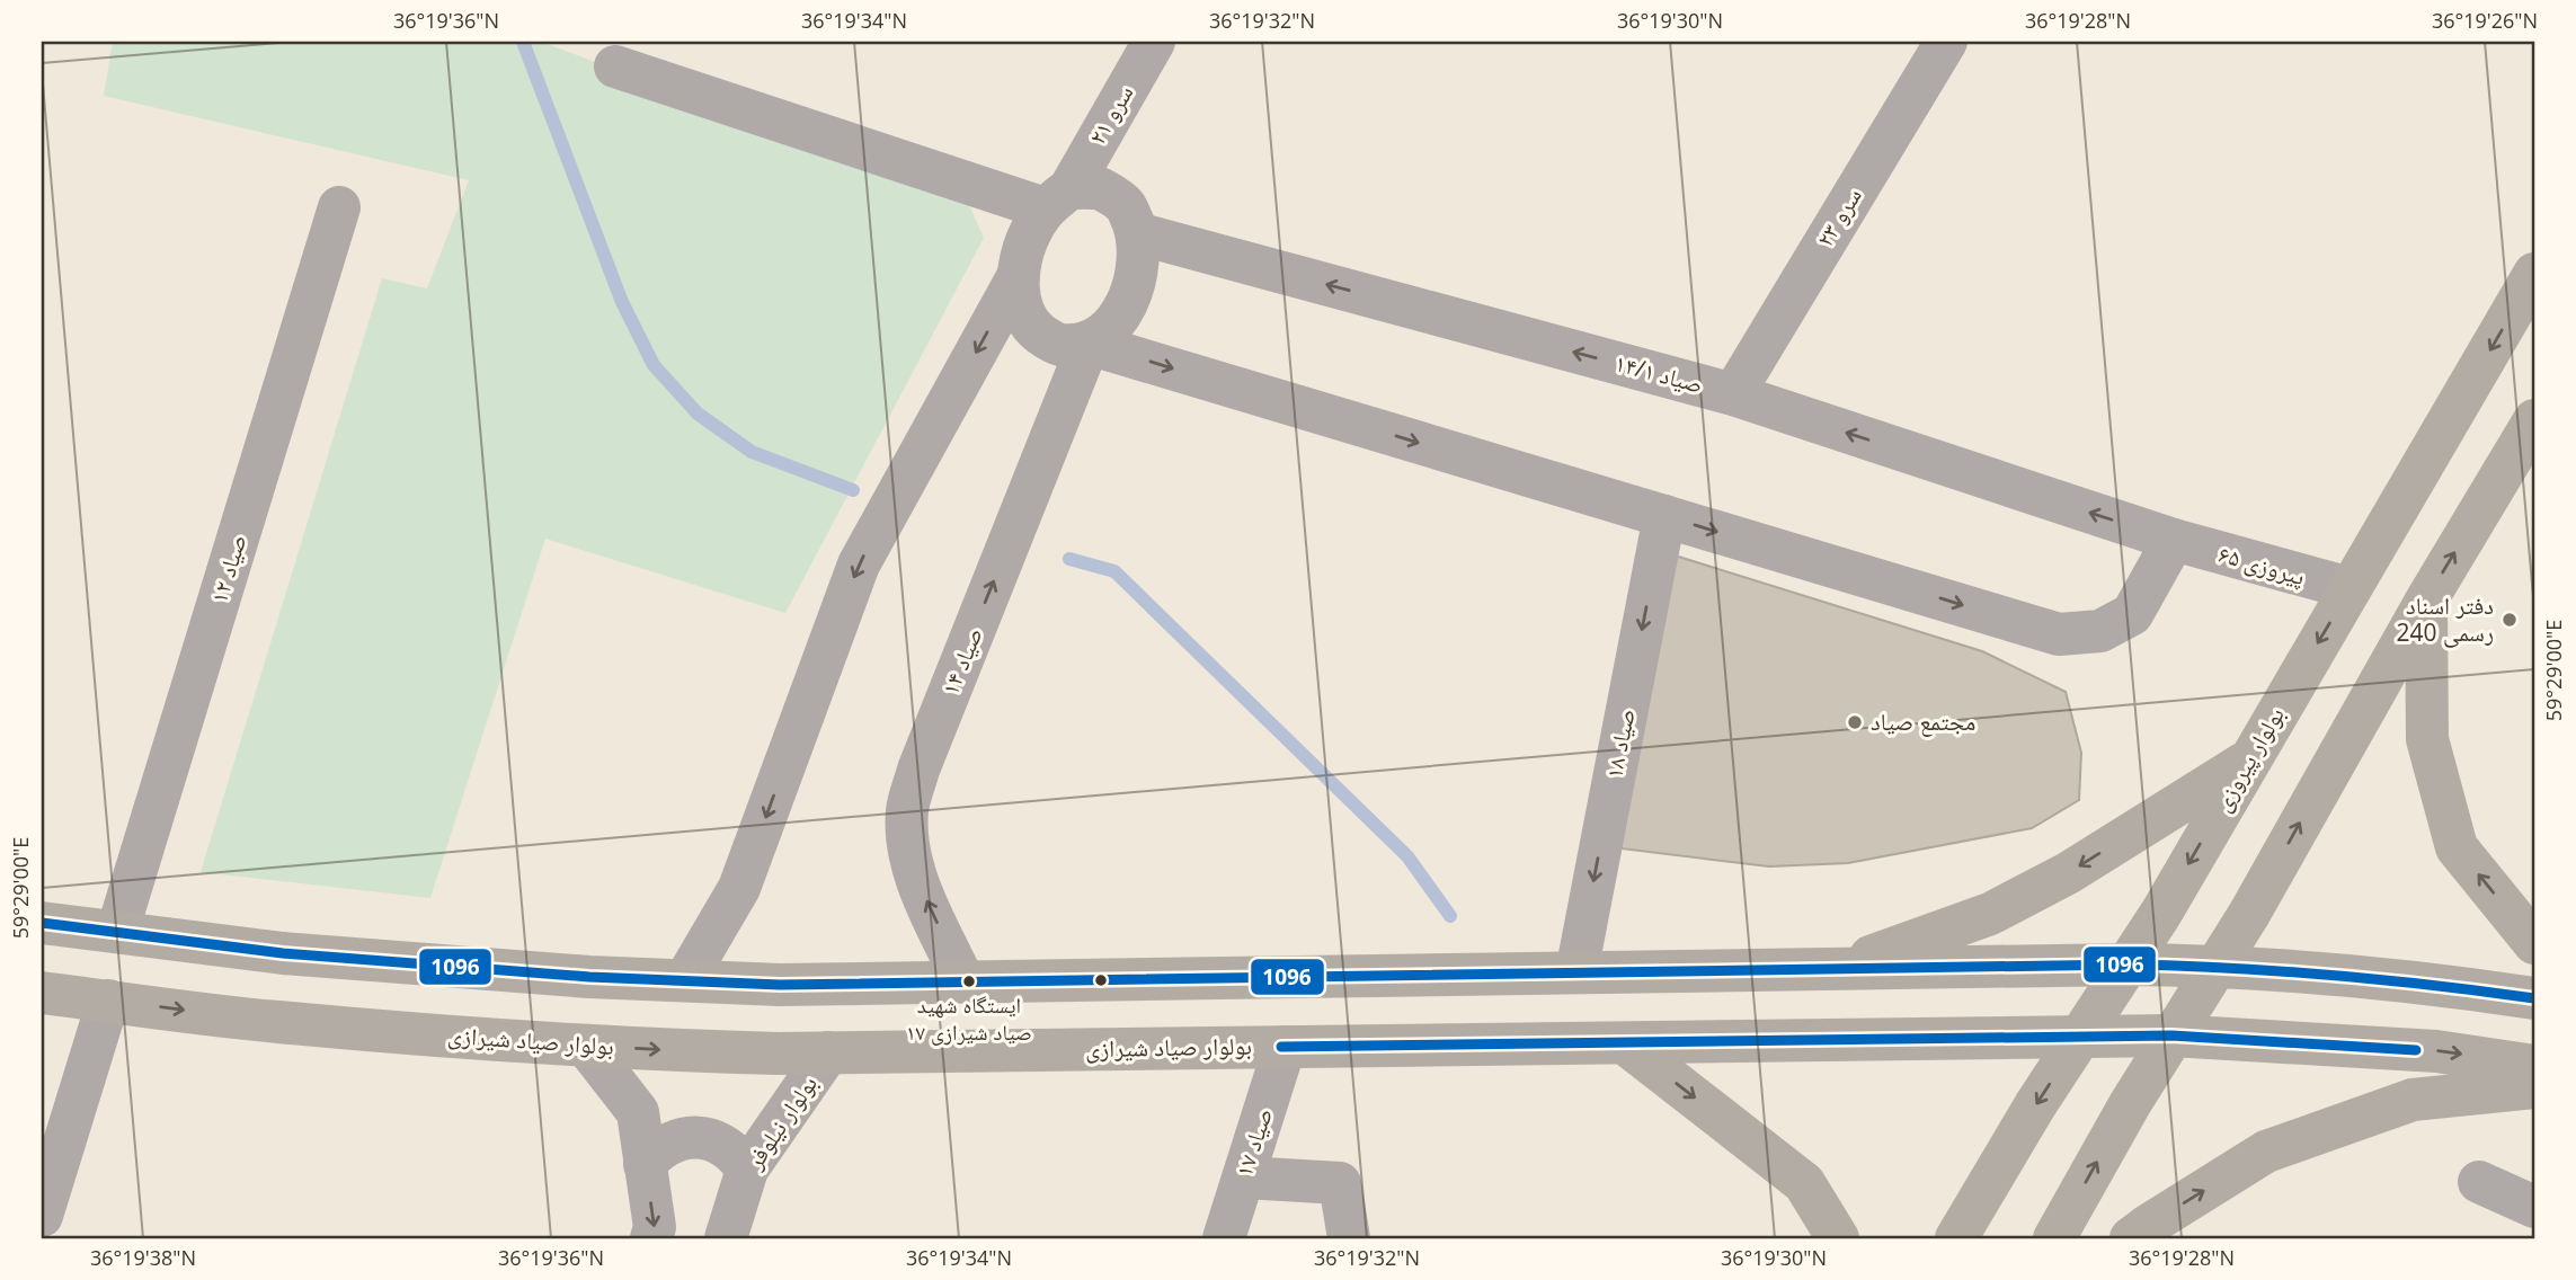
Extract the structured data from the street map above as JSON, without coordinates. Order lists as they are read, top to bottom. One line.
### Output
{"streets":{"main road":["بولوار پیروزی","بولوار صیاد شیرازی"],"street":["سرو ۲۱","سرو ۲۳","صیاد ۱۴/۱","پیروزی ۶۵","صیاد ۱۲","صیاد ۱۴","صیاد ۱۸","بولوار نیلوفر","صیاد ۱۷"]},"crossings":[["سرو ۲۱","صیاد ۱۴/۱"],["سرو ۲۱","صیاد ۱۴"],["سرو ۲۳","صیاد ۱۴/۱"],["صیاد ۱۴/۱","پیروزی ۶۵"],["صیاد ۱۴/۱","صیاد ۱۴"],["پیروزی ۶۵","بولوار پیروزی"],["بولوار پیروزی","بولوار صیاد شیرازی"],["بولوار صیاد شیرازی","بولوار نیلوفر"],["بولوار صیاد شیرازی","صیاد ۱۷"]],"one_way":["صیاد ۱۸"],"places":["دفتر اسناد رسمی 240","مجتمع صیاد","ایستگاه شهید صیاد شیرازی ۱۷"],"lines":["transit line 1096"],"coordinates":["36°19'36\"N","36°19'34\"N","36°19'32\"N","36°19'30\"N","36°19'28\"N","36°19'26\"N","59°29'00\"E","36°19'38\"N"]}
